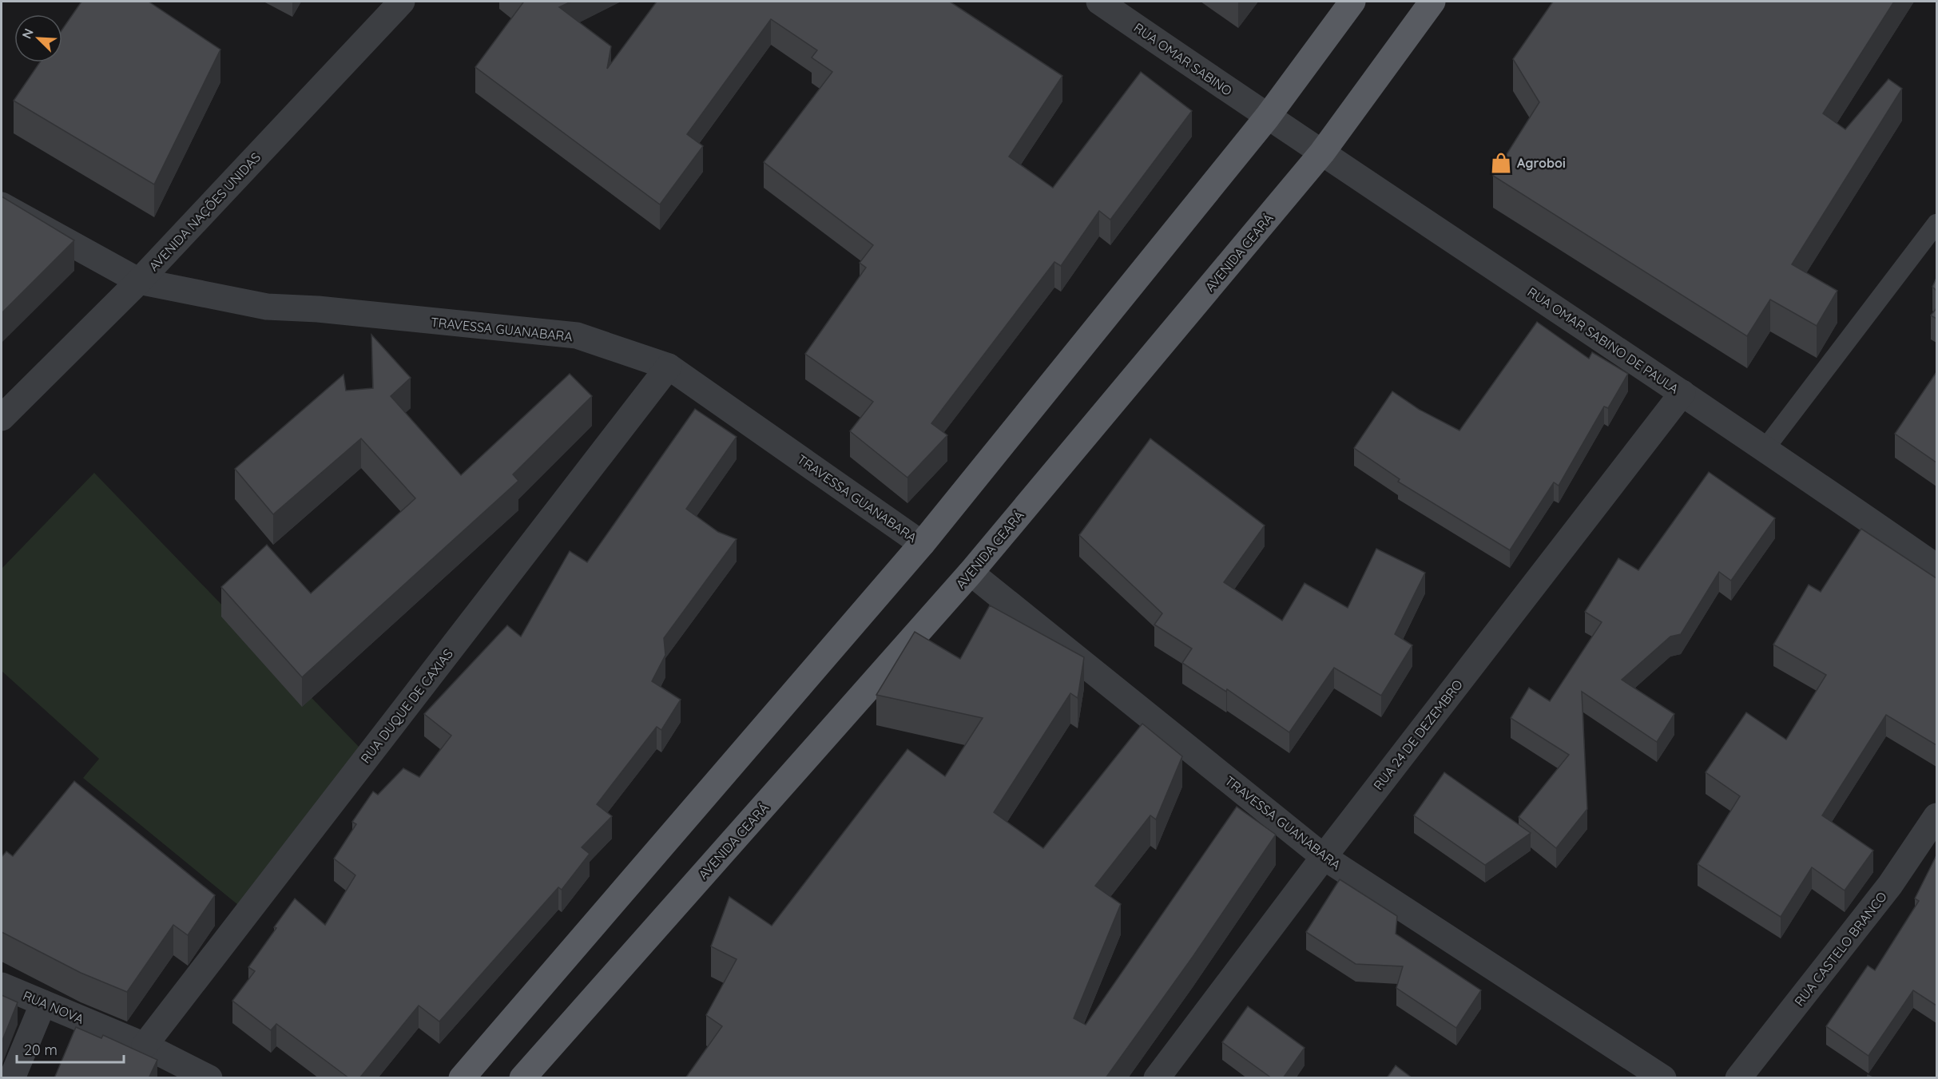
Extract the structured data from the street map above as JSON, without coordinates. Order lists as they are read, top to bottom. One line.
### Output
{"streets":{"main road":["AVENIDA CEARÁ"],"street":["RUA OMAR SABINO","AVENIDA NAÇÕES UNIDAS","TRAVESSA GUANABARA","RUA OMAR SABINO DE PAULA","RUA DUQUE DE CAXIAS","RUA 24 DE DEZEMBRO","RUA CASTELO BRANCO","RUA NOVA"]},"crossings":[["RUA OMAR SABINO","RUA OMAR SABINO DE PAULA"],["AVENIDA NAÇÕES UNIDAS","TRAVESSA GUANABARA"],["AVENIDA CEARÁ","TRAVESSA GUANABARA"],["AVENIDA CEARÁ","RUA OMAR SABINO DE PAULA"],["TRAVESSA GUANABARA","RUA DUQUE DE CAXIAS"],["TRAVESSA GUANABARA","RUA 24 DE DEZEMBRO"],["RUA OMAR SABINO DE PAULA","RUA 24 DE DEZEMBRO"],["RUA DUQUE DE CAXIAS","RUA NOVA"]],"places":{"shop":["Agroboi"]},"scale_bar":"20 m","north":"top left"}
